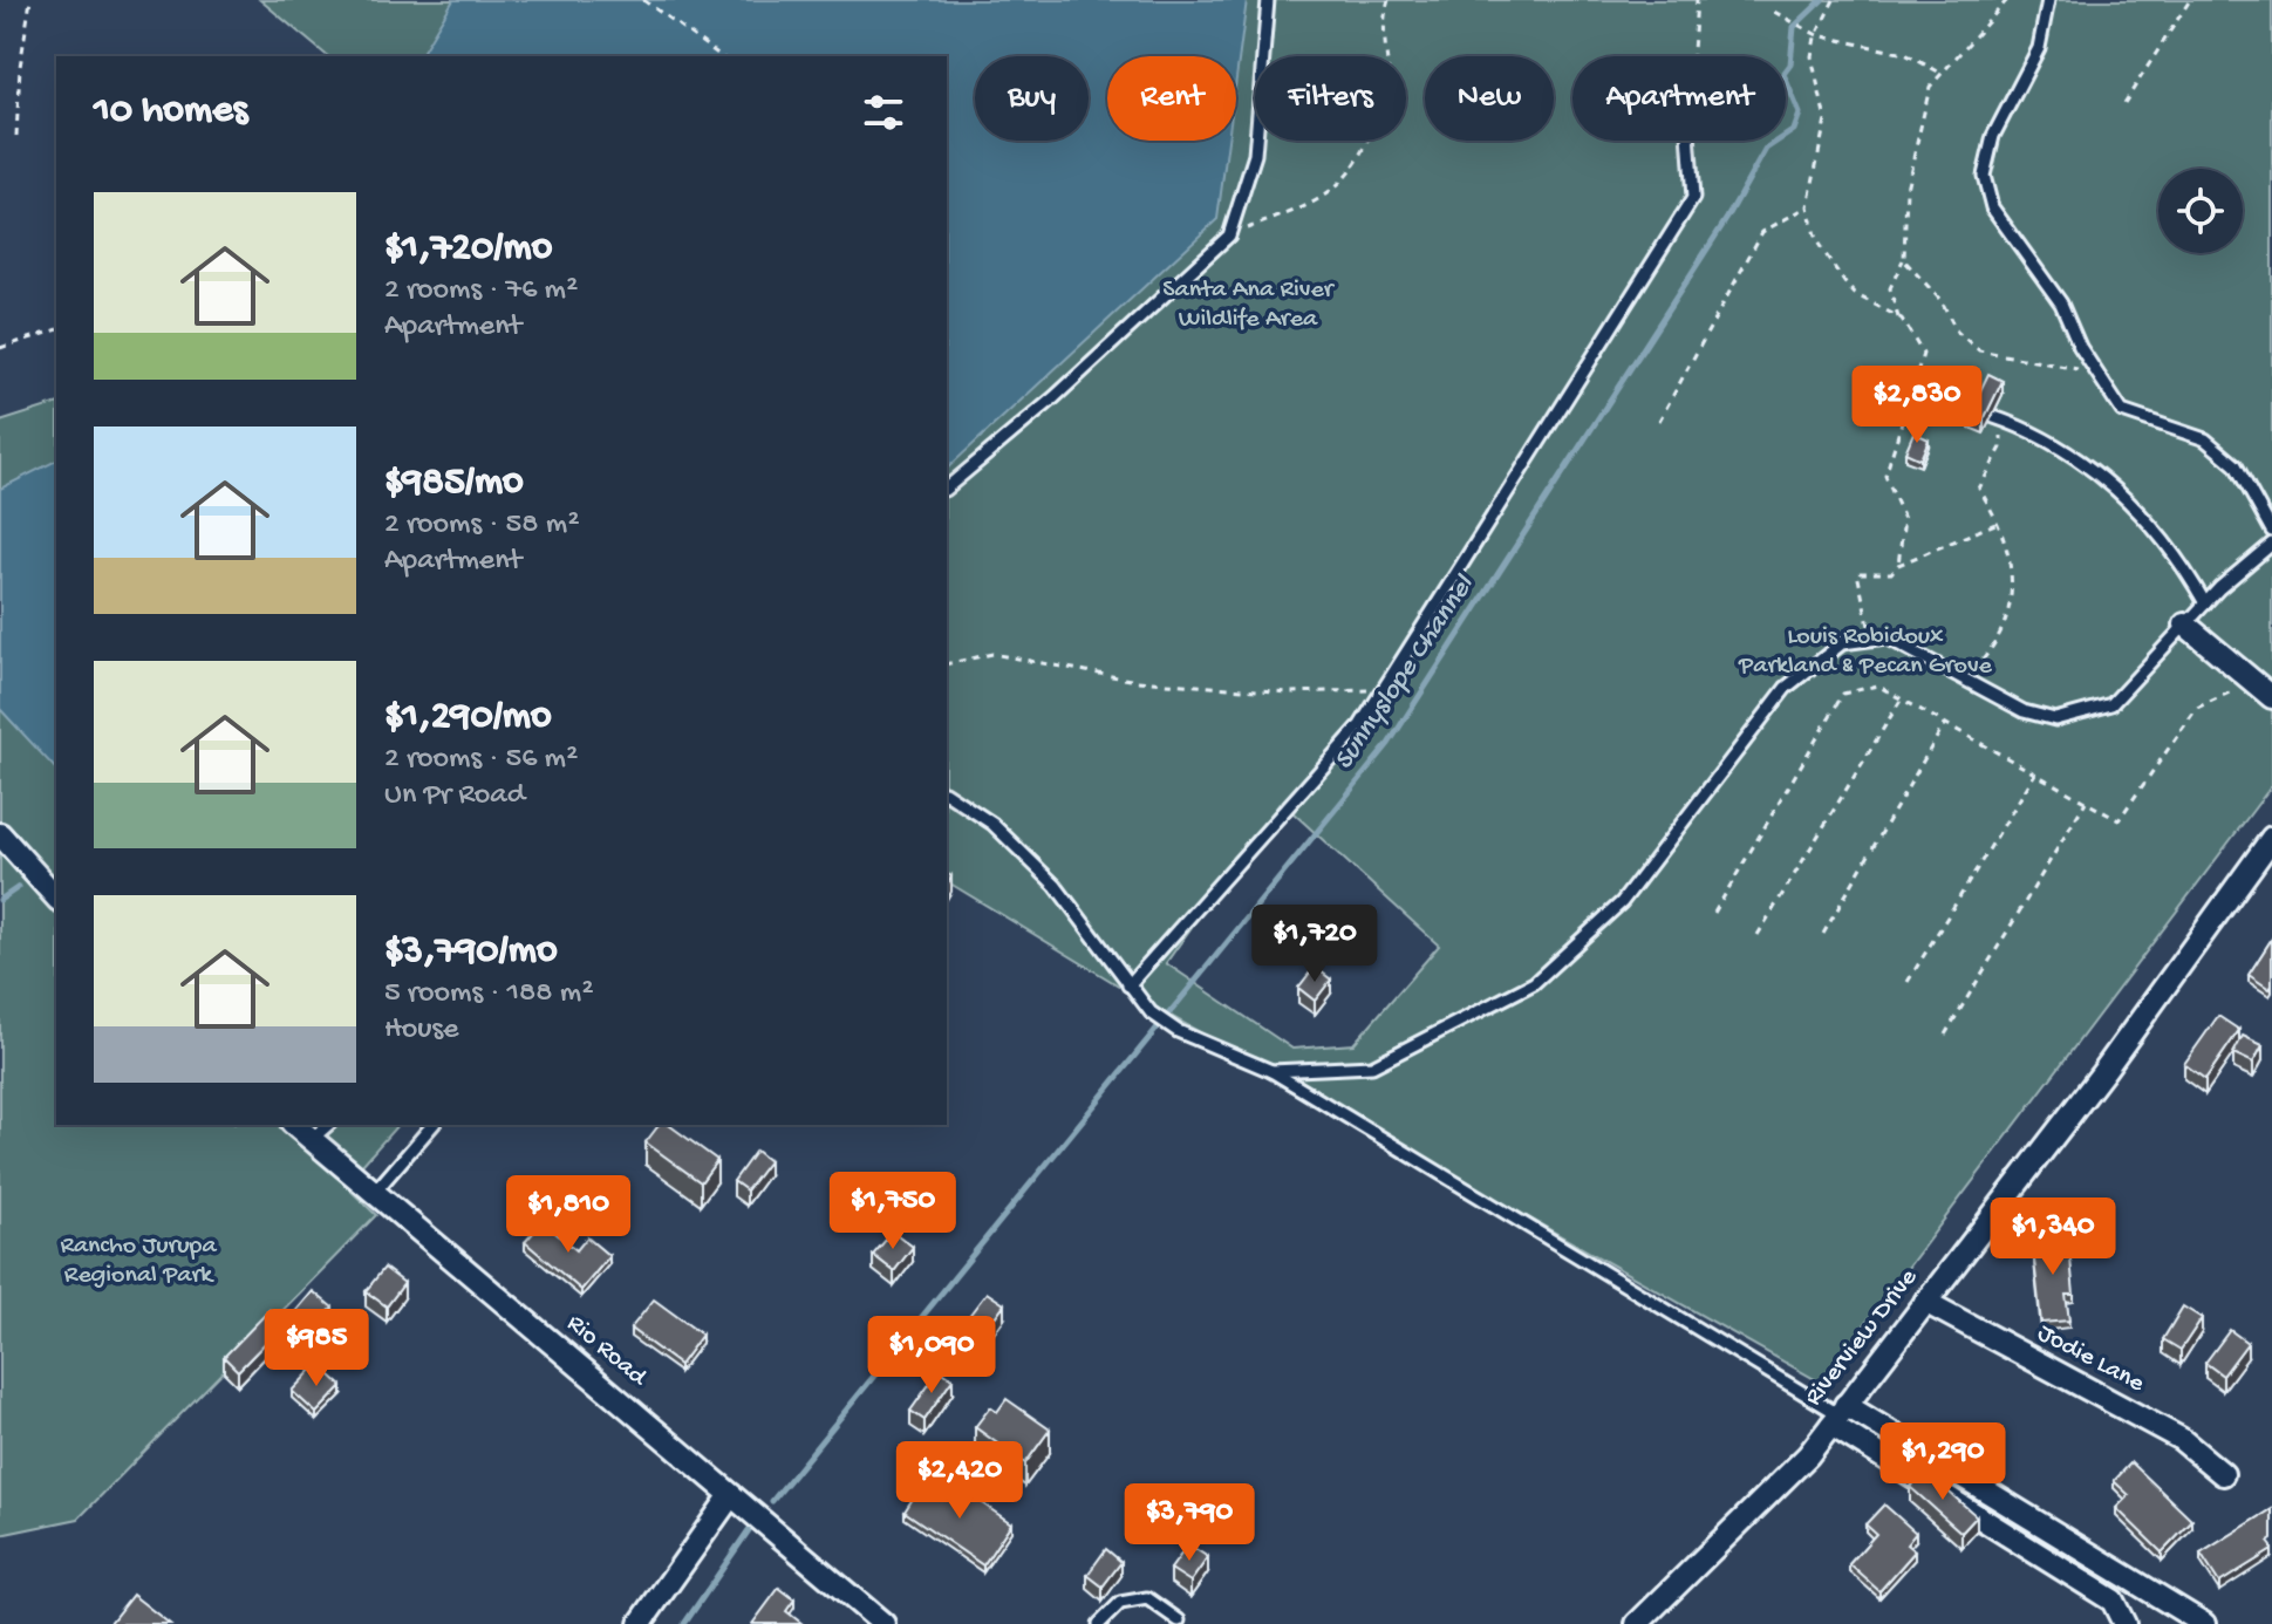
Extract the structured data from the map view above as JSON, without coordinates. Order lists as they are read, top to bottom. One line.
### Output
{"streets":{"street":["Riverview Drive","Rio Road","Jodie Lane"]},"crossings":[["Riverview Drive","Jodie Lane"]],"water":["Sunnyslope Channel"],"parks":["Santa Ana River Wildlife Area","Louis Robidoux Parkland & Pecan Grove","Rancho Jurupa Regional Park"],"page":{"chip":["Buy","Rent","Filters","New","Apartment"],"heading":"10 homes","list":[{"name":"$1,720/mo","note":"2 rooms · 76 m² · Apartment"},{"name":"$985/mo","note":"2 rooms · 58 m² · Apartment"},{"name":"$1,290/mo","note":"2 rooms · 56 m² · Un Pr Road"},{"name":"$3,790/mo","note":"5 rooms · 188 m² · House"}],"price":["$2,830","$1,720","$1,750","$1,810","$1,340","$985","$1,090","$1,290","$2,420","$3,790"]}}
